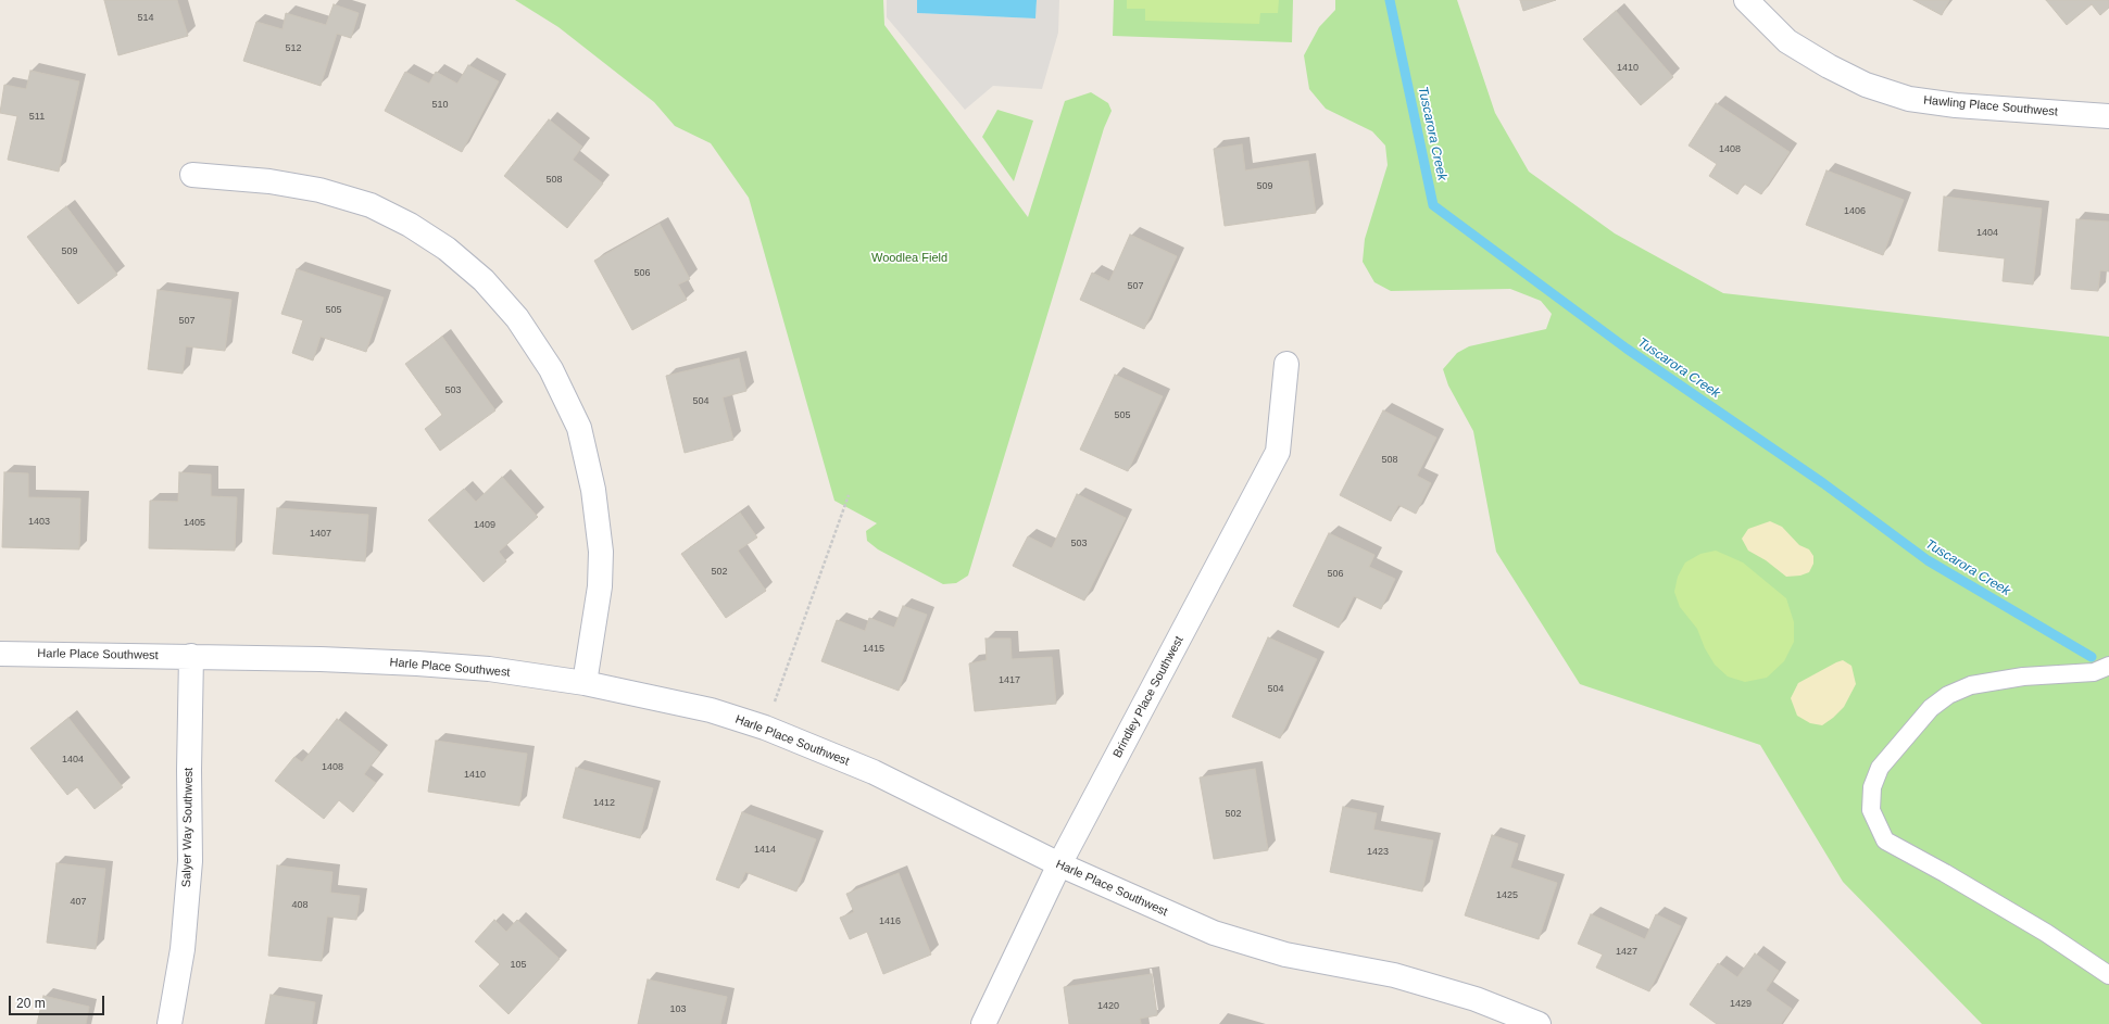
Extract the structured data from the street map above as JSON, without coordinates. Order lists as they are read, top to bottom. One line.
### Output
{"streets":{"street":["Hawling Place Southwest","Harle Place Southwest","Brindley Place Southwest","Salyer Way Southwest"]},"crossings":[["Harle Place Southwest","Brindley Place Southwest"],["Harle Place Southwest","Salyer Way Southwest"]],"water":["Tuscarora Creek"],"parks":["Woodlea Field"],"house_numbers":["514","512","1410","510","511","1408","508","509","1406","1404","509","506","507","505","507","503","504","505","508","1403","1405","1409","1407","503","502","506","1415","1417","504","1404","1408","1410","1412","502","1414","1423","1425","407","408","1416","1427","105","1429","1420","103"],"scale_bar":"20 m"}
